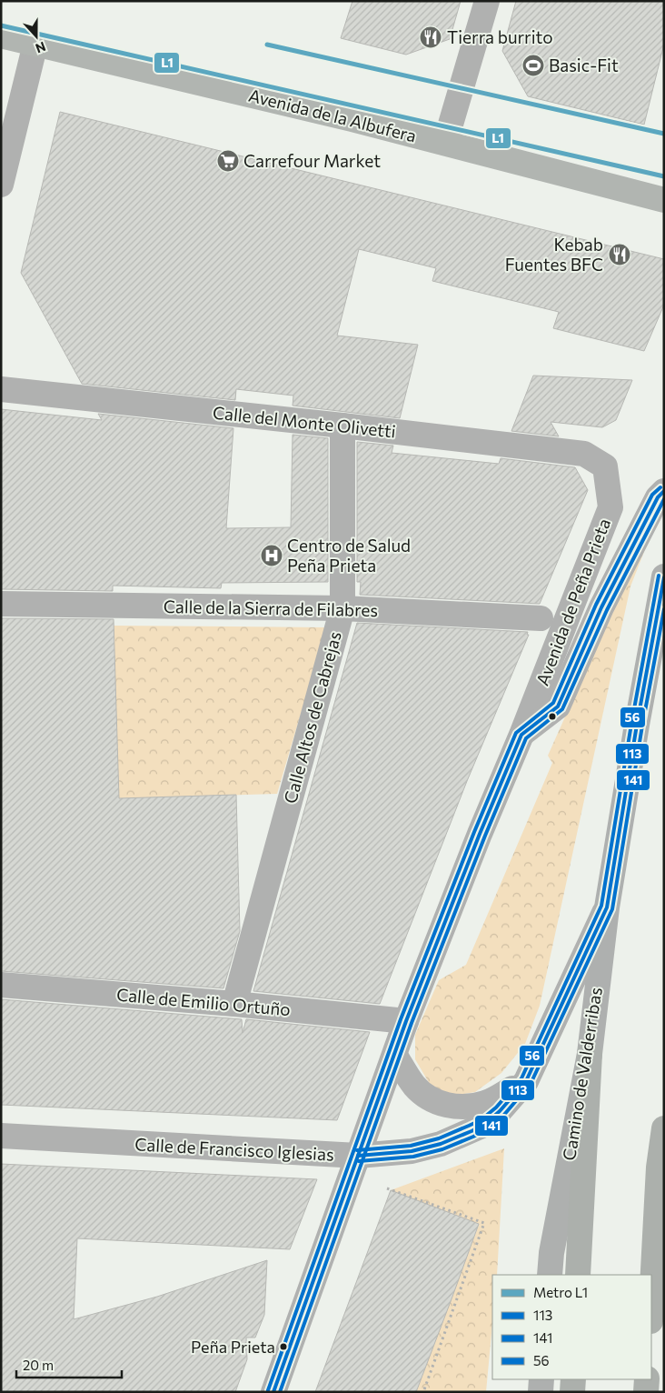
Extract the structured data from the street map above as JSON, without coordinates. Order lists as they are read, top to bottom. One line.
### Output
{"streets":{"main road":["Avenida de la Albufera","Camino de Valderribas"],"street":["Calle del Monte Olivetti","Avenida de Peña Prieta","Calle de la Sierra de Filabres","Calle Altos de Cabrejas","Calle de Emilio Ortuño","Calle de Francisco Iglesias"]},"crossings":[["Calle del Monte Olivetti","Avenida de Peña Prieta"],["Calle del Monte Olivetti","Calle Altos de Cabrejas"],["Avenida de Peña Prieta","Calle de Emilio Ortuño"],["Avenida de Peña Prieta","Calle de Francisco Iglesias"],["Calle de la Sierra de Filabres","Calle Altos de Cabrejas"],["Calle Altos de Cabrejas","Calle de Emilio Ortuño"],["Camino de Valderribas","Calle de Francisco Iglesias"]],"places":{"restaurant":["Tierra burrito","Kebab Fuentes BFC"],"sports":["Basic-Fit"],"supermarket":["Carrefour Market"],"hospital":["Centro de Salud Peña Prieta"],"other":["Peña Prieta"]},"lines":["metro line L1","transit line 56","transit line 113","transit line 141"],"legend":["Metro L1","113","141","56"],"scale_bar":"20 m","north":"bottom"}
